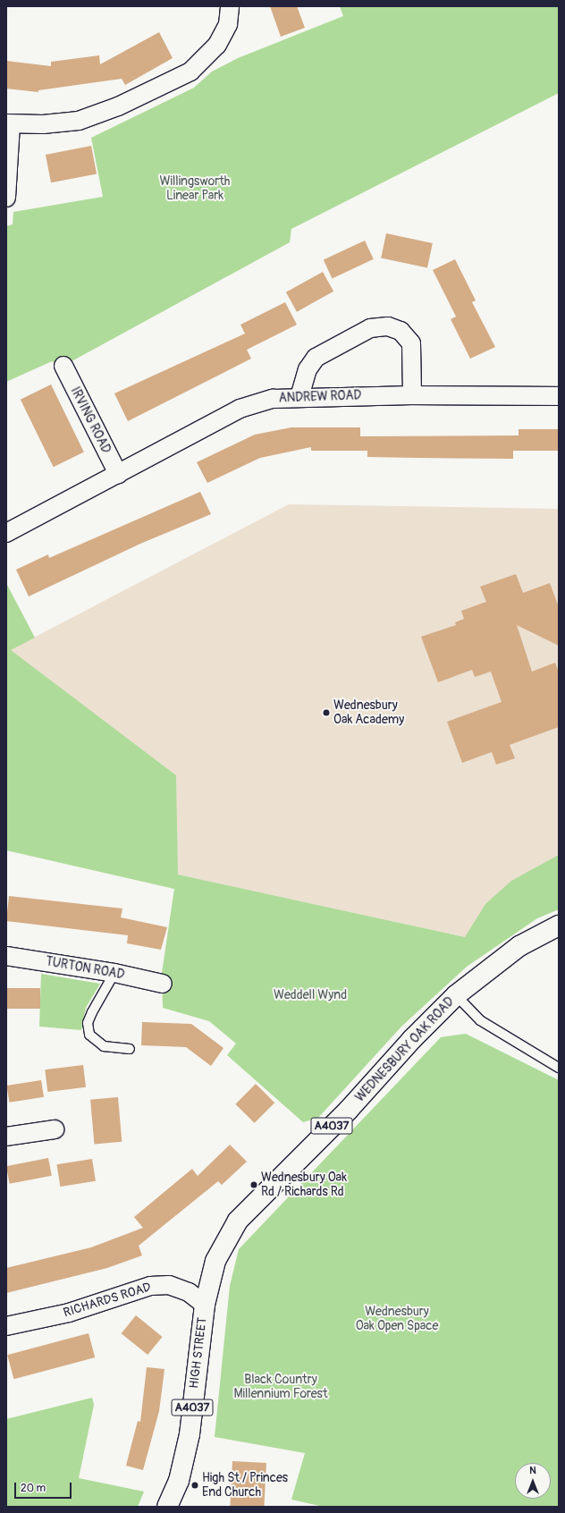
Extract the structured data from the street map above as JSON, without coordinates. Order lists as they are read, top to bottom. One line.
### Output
{"streets":{"main road":["WEDNESBURY OAK ROAD","A4037","HIGH STREET"],"street":["ANDREW ROAD","IRVING ROAD","TURTON ROAD","RICHARDS ROAD"]},"crossings":[["ANDREW ROAD","IRVING ROAD"],["WEDNESBURY OAK ROAD","HIGH STREET"],["RICHARDS ROAD","HIGH STREET"]],"parks":["Willingsworth Linear Park","Weddell Wynd","Wednesbury Oak Open Space","Black Country Millennium Forest"],"places":["Wednesbury Oak Academy","Wednesbury Oak Rd / Richards Rd","High St / Princes End Church"],"scale_bar":"20 m","north":"top"}
